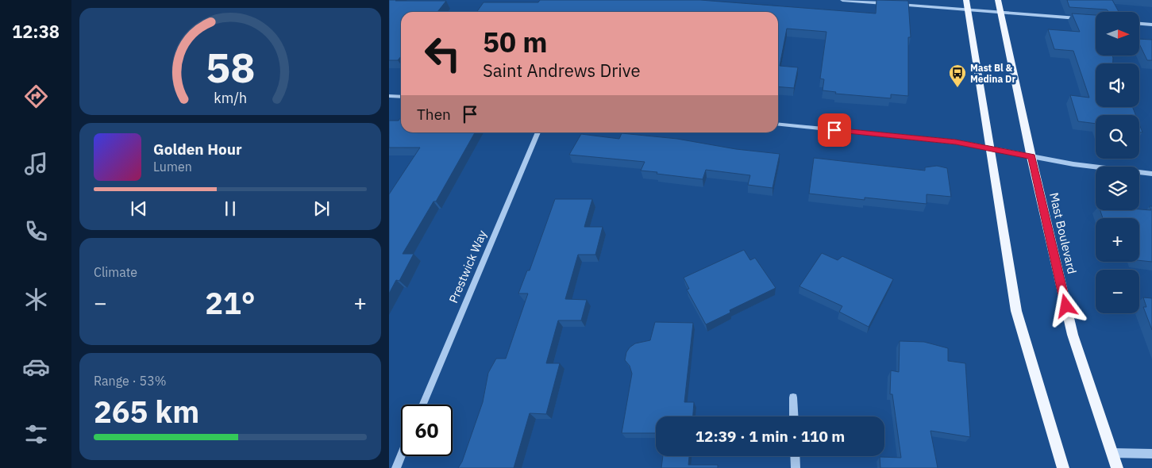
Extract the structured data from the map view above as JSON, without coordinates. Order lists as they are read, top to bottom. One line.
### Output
{"streets":{"main road":["Mast Boulevard"],"street":["Prestwick Way"]},"places":{"bus stop":["Mast Bl & Medina Dr"]},"north":"right","page":{"tabs":"12:38","map_buttons":["+","−"],"turn":["50 m","Saint Andrews Drive"],"then":"Then","song":["Golden Hour","Lumen"],"tile":["Climate",["Range · 53%","265 km"]],"heat":["−","21°","+"],"limit":"60","trip":"12:39 · 1 min · 110 m","gauge":["58","km/h"]}}
